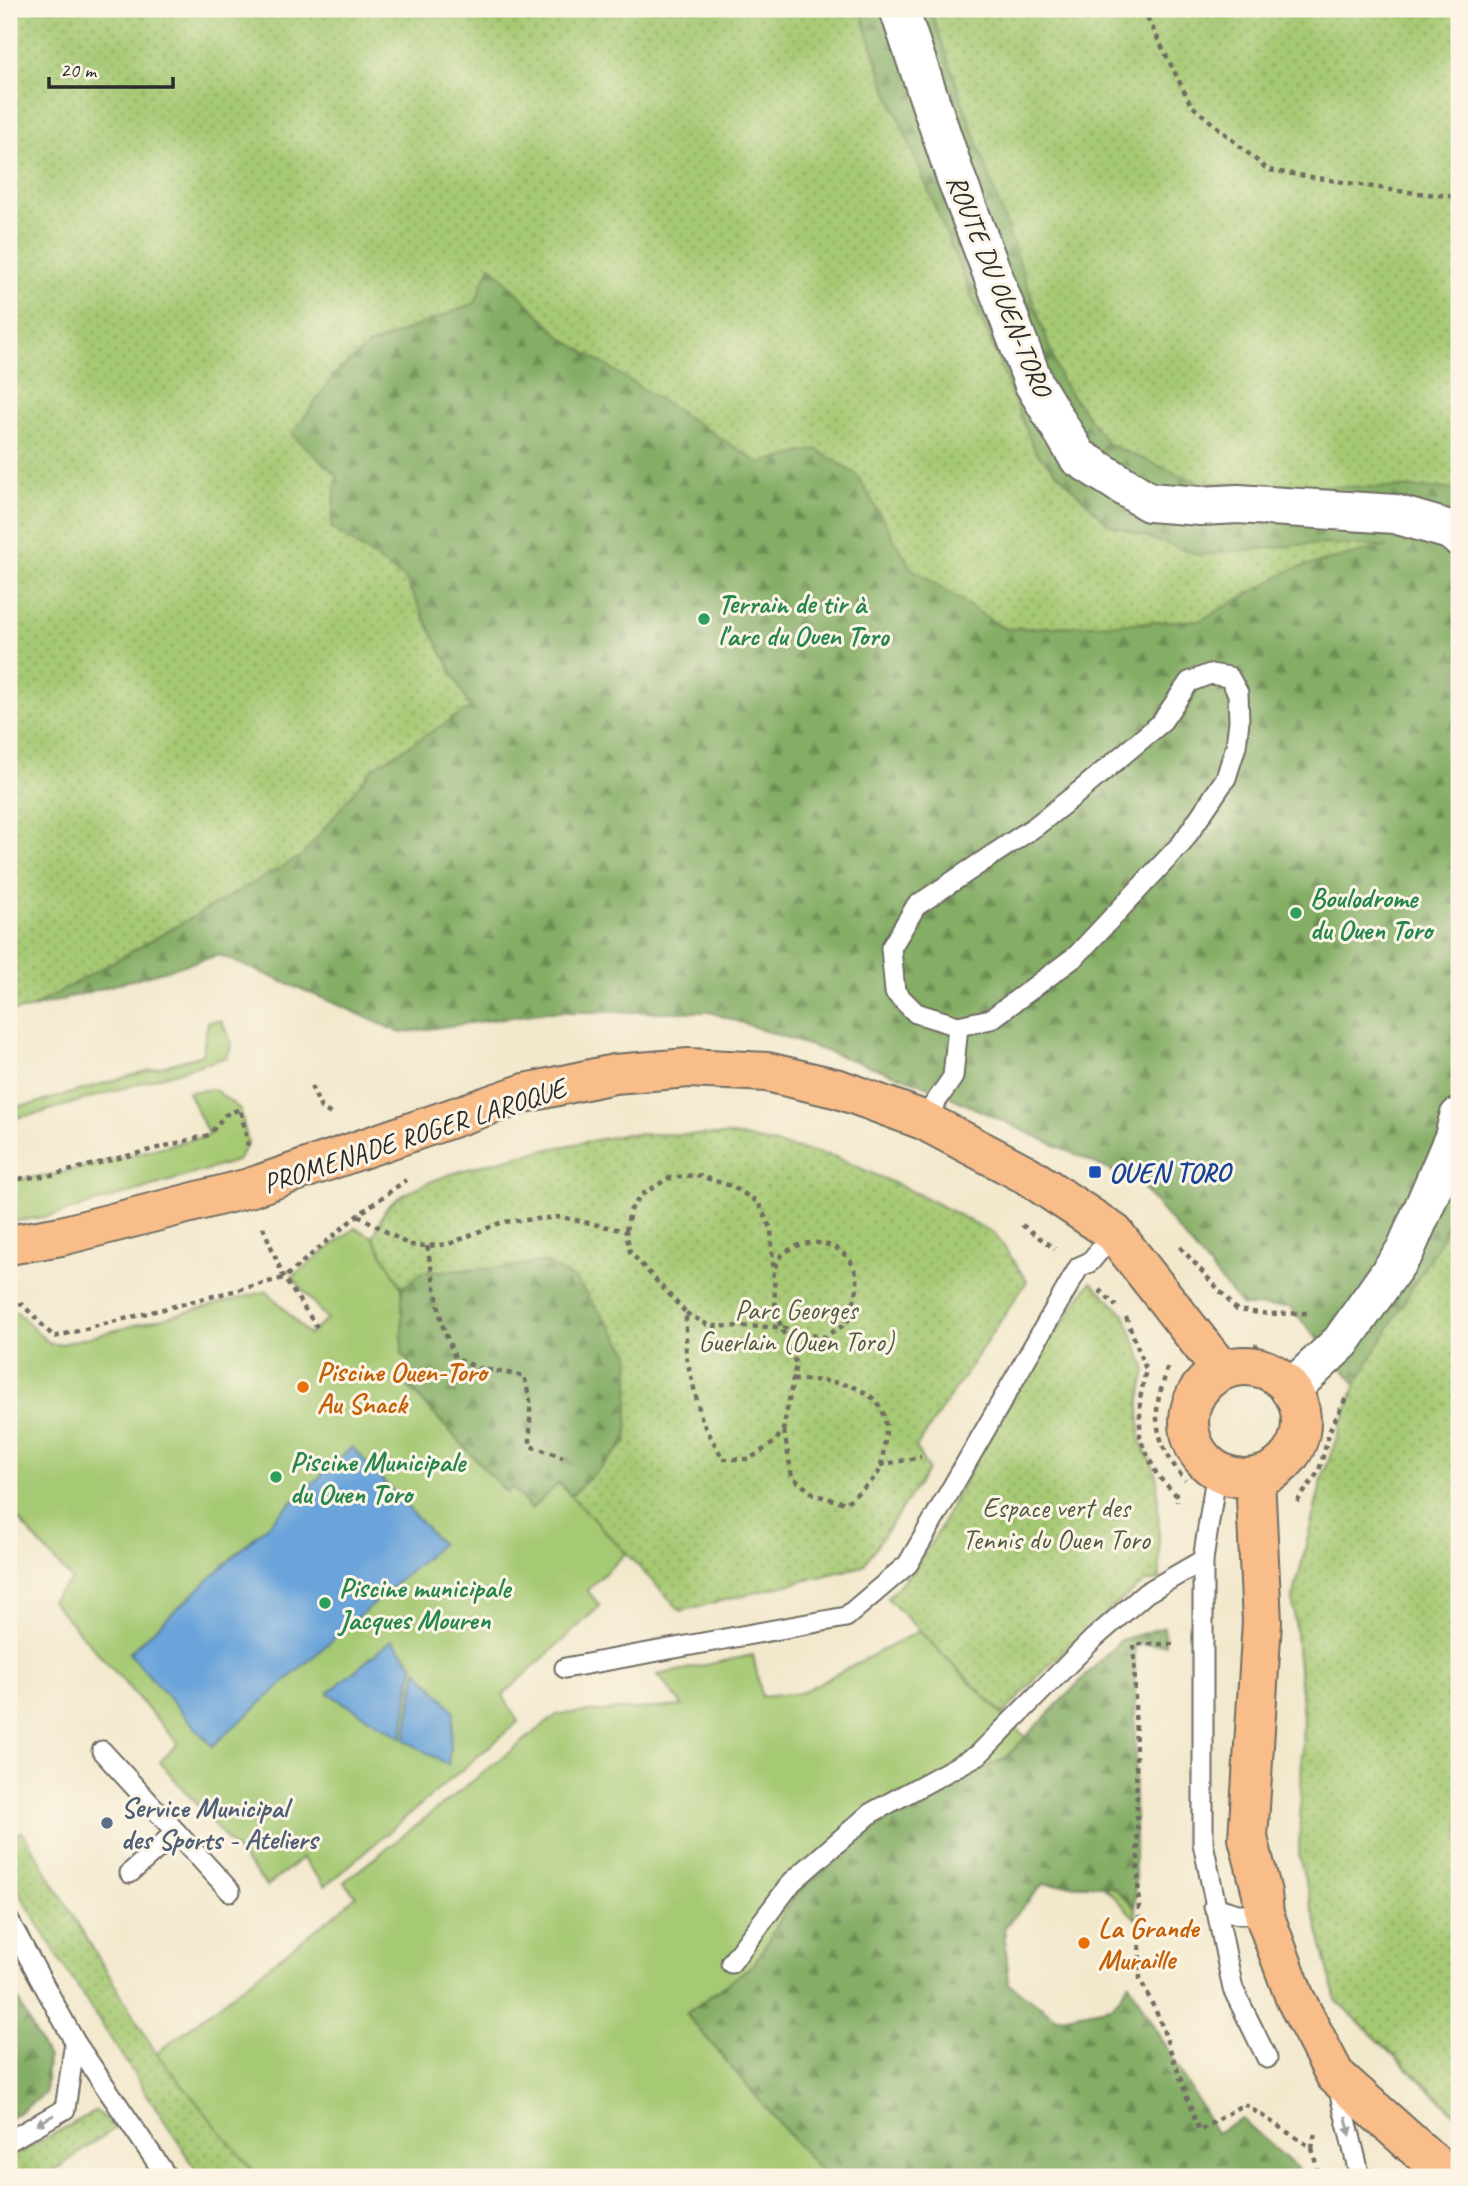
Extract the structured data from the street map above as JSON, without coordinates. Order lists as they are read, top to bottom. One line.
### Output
{"streets":{"main road":["PROMENADE ROGER LAROQUE"],"street":["ROUTE DU OUEN-TORO"]},"parks":["Parc Georges Guerlain (Ouen Toro)","Espace vert des Tennis du Ouen Toro"],"places":{"other":["Terrain de tir à l'arc du Ouen Toro","Boulodrome du Ouen Toro","Piscine Ouen-Toro Au Snack","Piscine Municipale du Ouen Toro","Piscine municipale Jacques Mouren","Service Municipal des Sports - Ateliers","La Grande Muraille"],"transit":["OUEN TORO"]},"scale_bar":"20 m"}
